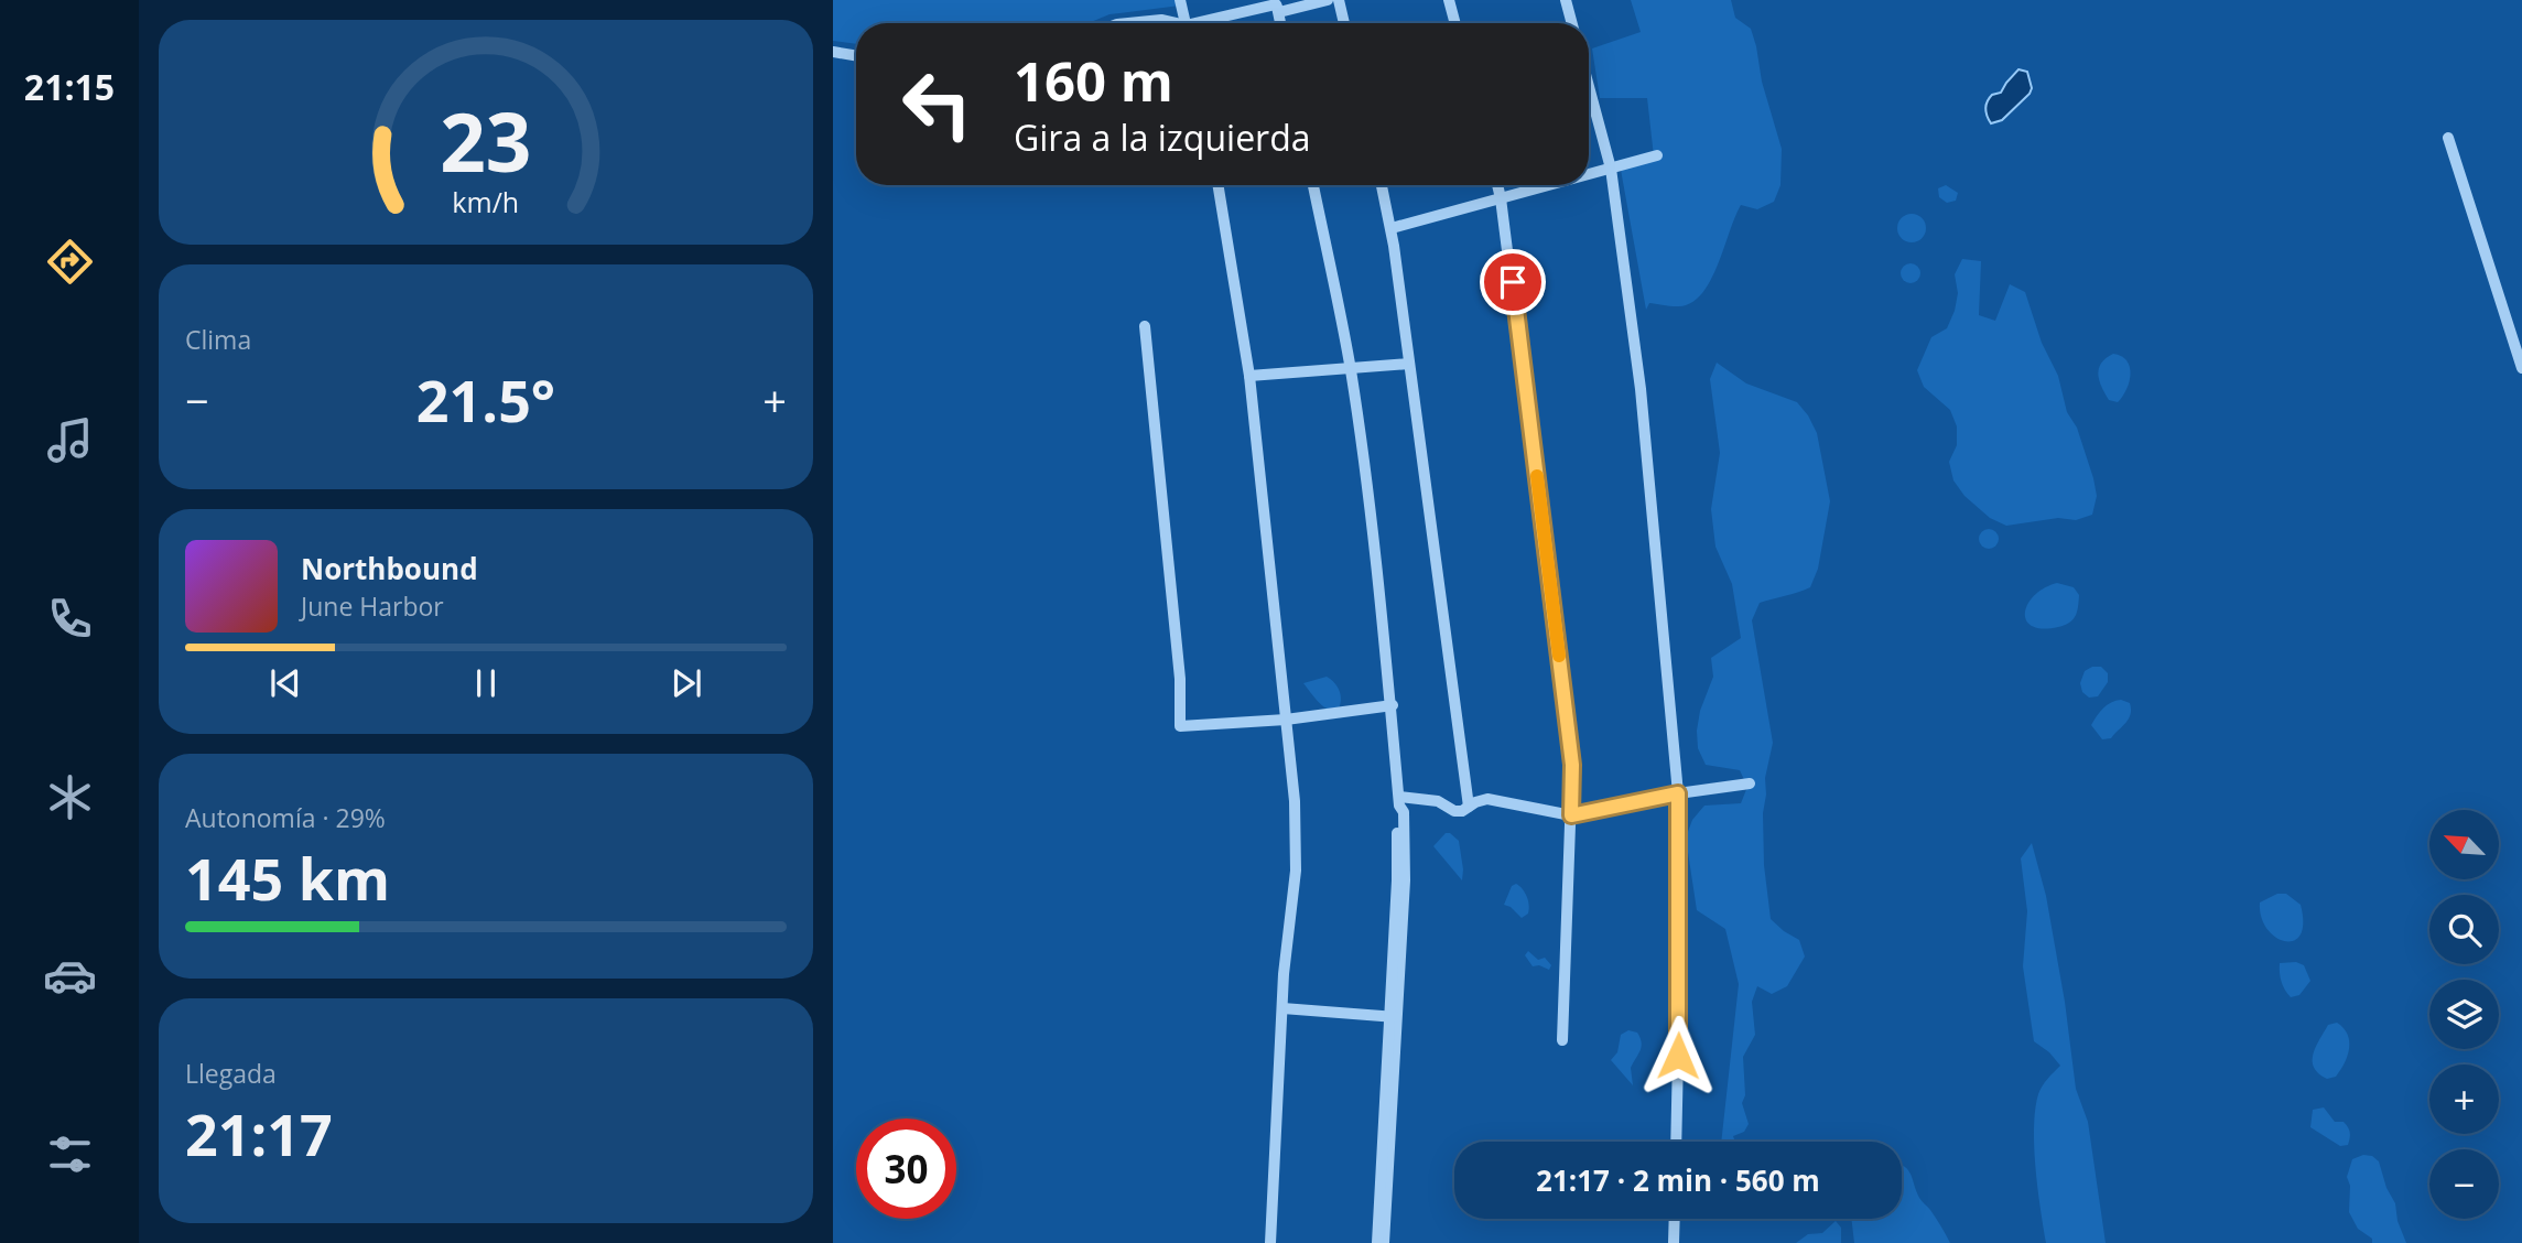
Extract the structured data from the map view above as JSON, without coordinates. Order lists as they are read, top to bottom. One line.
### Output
{"north":"top left","page":{"tabs":"21:15","turn":["160 m","Gira a la izquierda"],"tile":["Clima",["Autonomía · 29%","145 km"],["Llegada","21:17"]],"heat":["−","21.5°","+"],"song":["Northbound","June Harbor"],"map_buttons":["+","−"],"limit":"30","trip":"21:17 · 2 min · 560 m","gauge":["23","km/h"]}}
